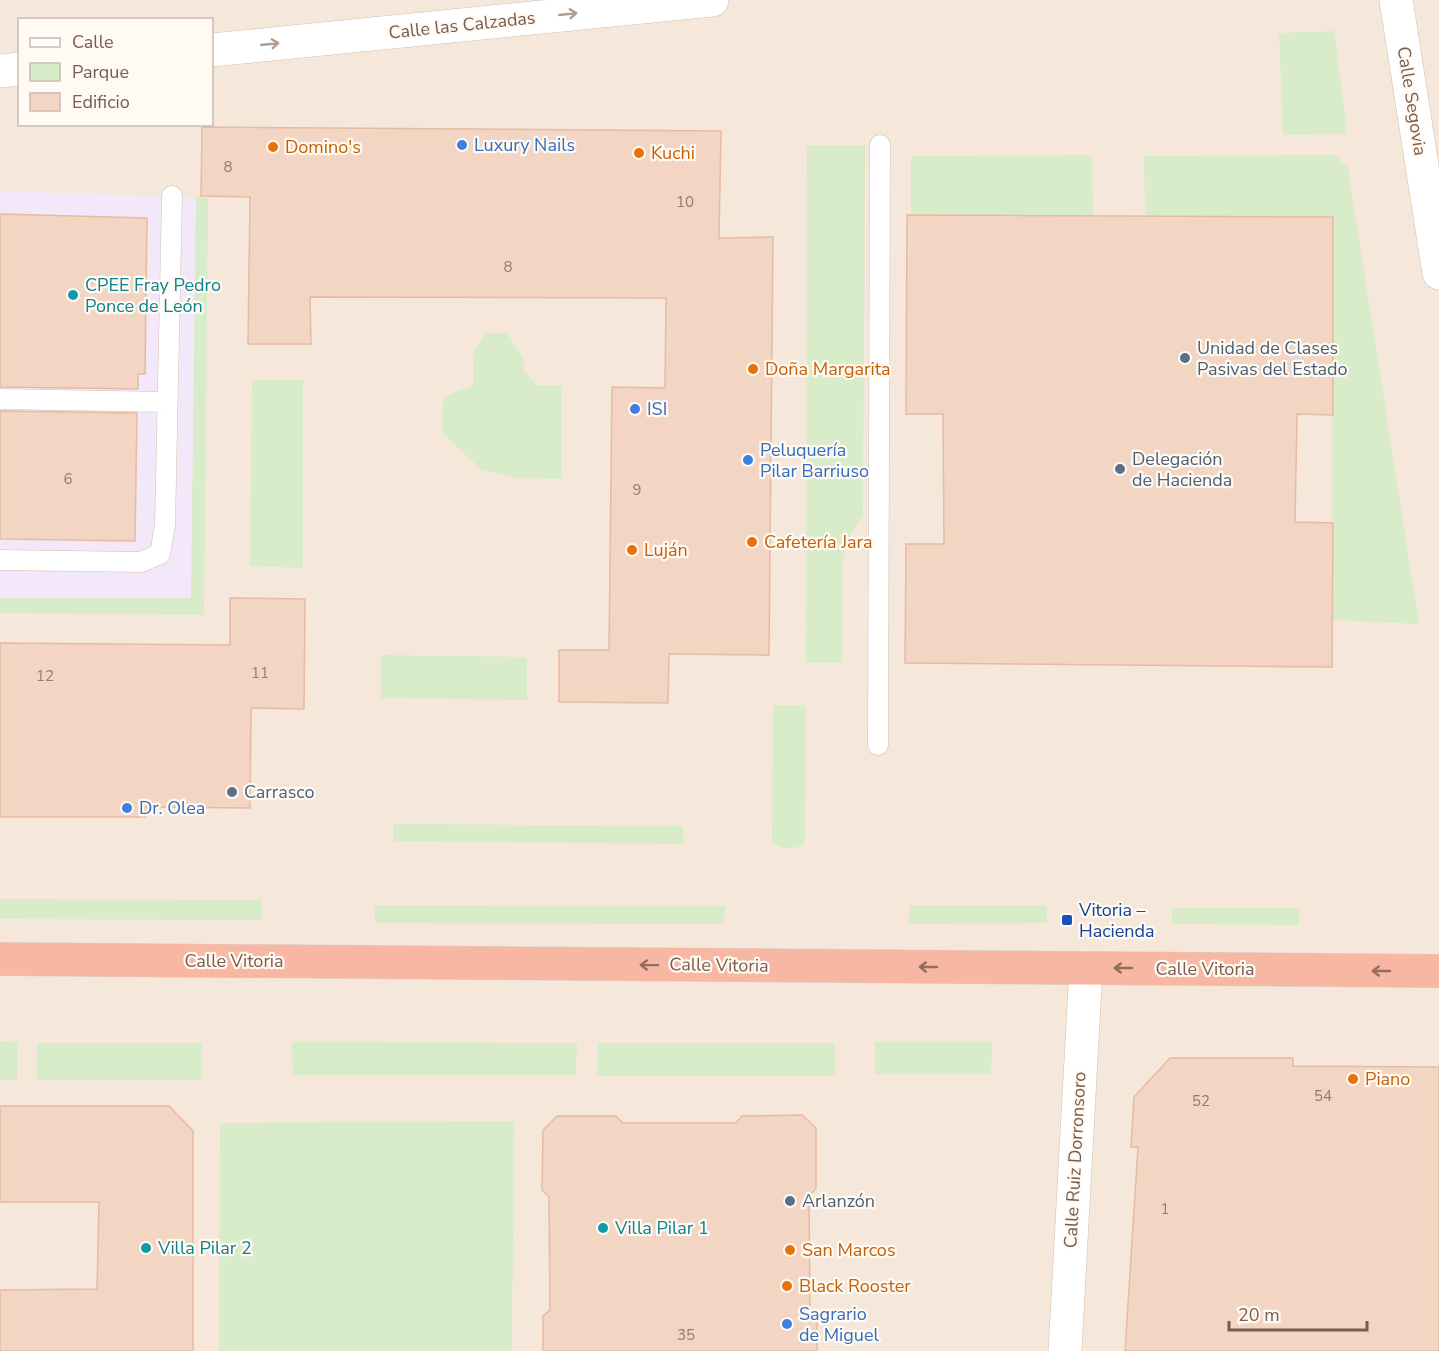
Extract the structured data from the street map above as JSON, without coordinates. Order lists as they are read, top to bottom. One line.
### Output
{"streets":{"highway":["Calle Vitoria"],"street":["Calle las Calzadas","Calle Segovia","Calle Ruiz Dorronsoro"]},"crossings":[["Calle Vitoria","Calle Ruiz Dorronsoro"]],"one_way":["Calle las Calzadas","Calle Vitoria"],"places":{"other":["Luxury Nails","Domino's","Kuchi","CPEE Fray Pedro Ponce de León","Unidad de Clases Pasivas del Estado","Doña Margarita","ISI","Peluquería Pilar Barriuso","Delegación de Hacienda","Cafetería Jara","Luján","Carrasco","Dr. Olea","Piano","Arlanzón","Villa Pilar 1","Villa Pilar 2","San Marcos","Black Rooster","Sagrario de Miguel"],"transit":["Vitoria – Hacienda"]},"house_numbers":["8","10","8","6","9","11","12","54","52","1","35"],"legend":["Calle","Parque","Edificio"],"scale_bar":"20 m"}
